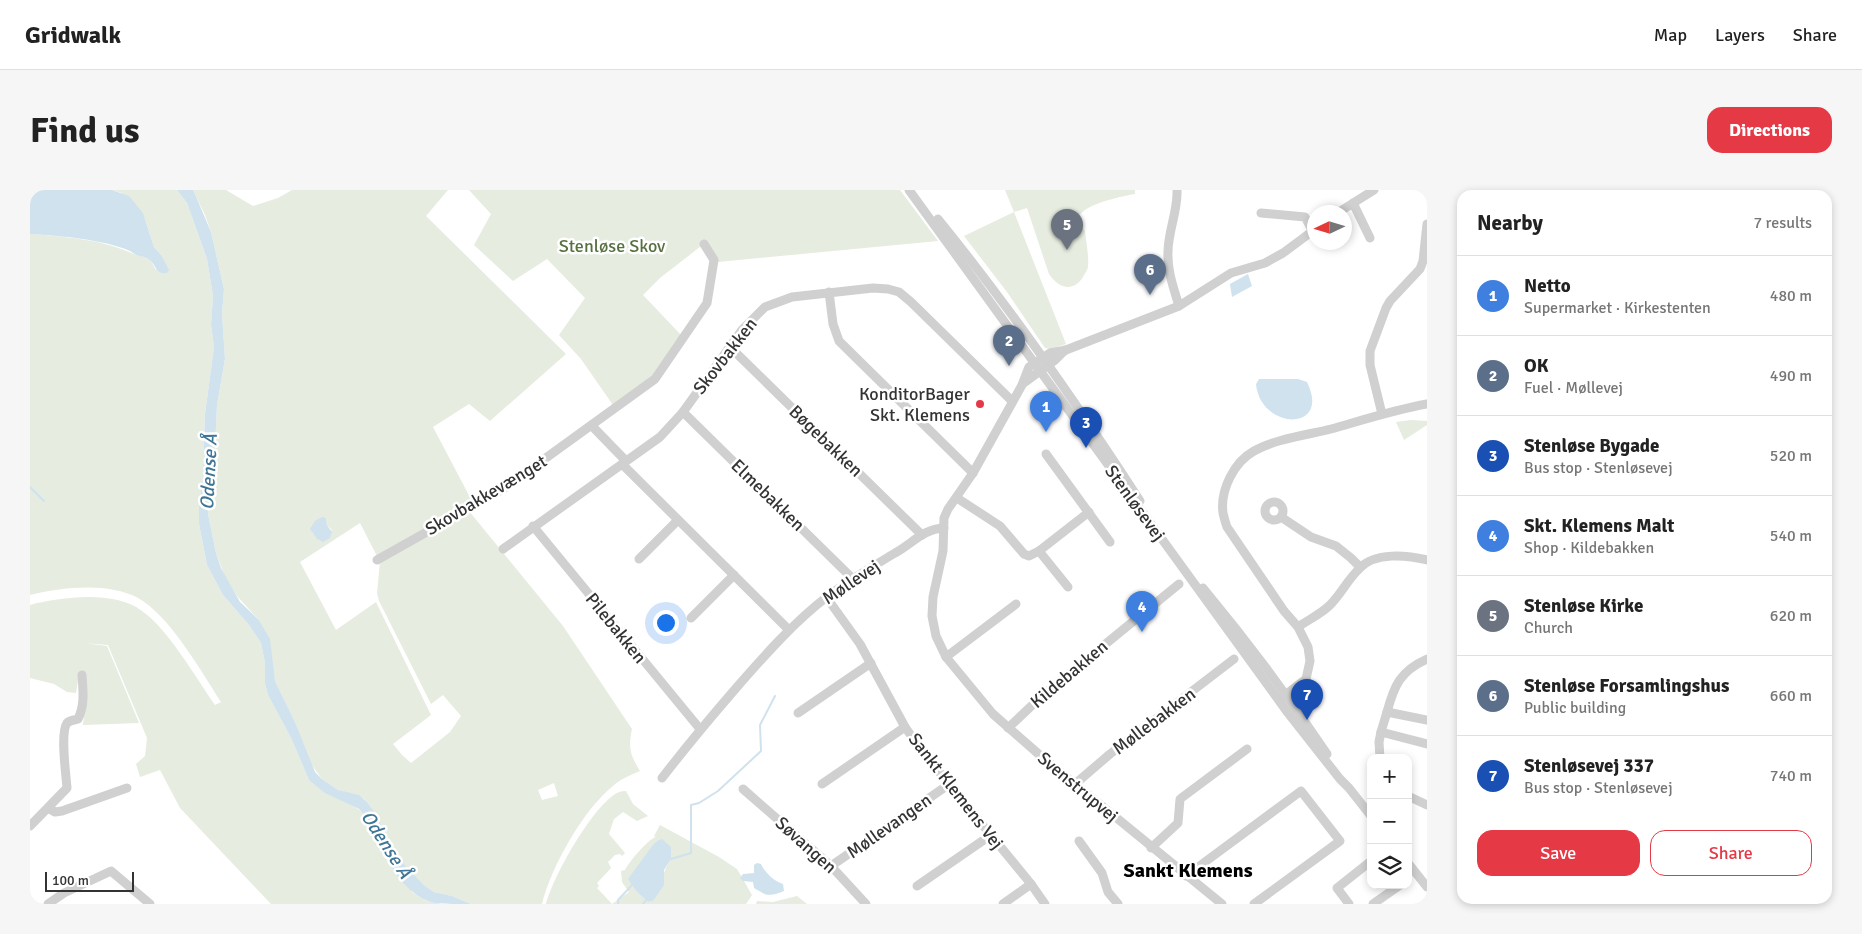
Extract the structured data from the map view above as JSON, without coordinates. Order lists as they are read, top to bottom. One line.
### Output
{"streets":{"street":["Skovbakken","Bøgebakken","Skovbakkevænget","Elmebakken","Stenløsevej","Møllevej","Pilebakken","Kildebakken","Møllebakken","Svenstrupvej","Sankt Klemens Vej","Møllevangen","Søvangen"]},"crossings":[["Skovbakken","Bøgebakken"],["Skovbakken","Elmebakken"],["Skovbakken","Pilebakken"],["Bøgebakken","Møllevej"],["Elmebakken","Møllevej"],["Møllevej","Pilebakken"],["Møllevej","Svenstrupvej"],["Møllevej","Sankt Klemens Vej"],["Kildebakken","Svenstrupvej"],["Møllebakken","Svenstrupvej"],["Sankt Klemens Vej","Møllevangen"],["Møllevangen","Søvangen"]],"districts":["Sankt Klemens"],"water":["Odense Å"],"parks":["Stenløse Skov"],"places":["KonditorBager Skt. Klemens"],"scale_bar":"100 m","north":"left","page":{"header":"Gridwalk","nav":["Map","Layers","Share"],"buttons":["Directions",["Save","Share"]],"title":"Find us","heading":["Nearby","7 results"],"pins":["5","6","2","1","3","4","7"],"list":[{"mark":"1","name":"Netto","note":"Supermarket · Kirkestenten","value":"480 m"},{"mark":"2","name":"OK","note":"Fuel · Møllevej","value":"490 m"},{"mark":"3","name":"Stenløse Bygade","note":"Bus stop · Stenløsevej","value":"520 m"},{"mark":"4","name":"Skt. Klemens Malt","note":"Shop · Kildebakken","value":"540 m"},{"mark":"5","name":"Stenløse Kirke","note":"Church","value":"620 m"},{"mark":"6","name":"Stenløse Forsamlingshus","note":"Public building","value":"660 m"},{"mark":"7","name":"Stenløsevej 337","note":"Bus stop · Stenløsevej","value":"740 m"}],"map_buttons":["+","−"],"scale":"100 m"}}
